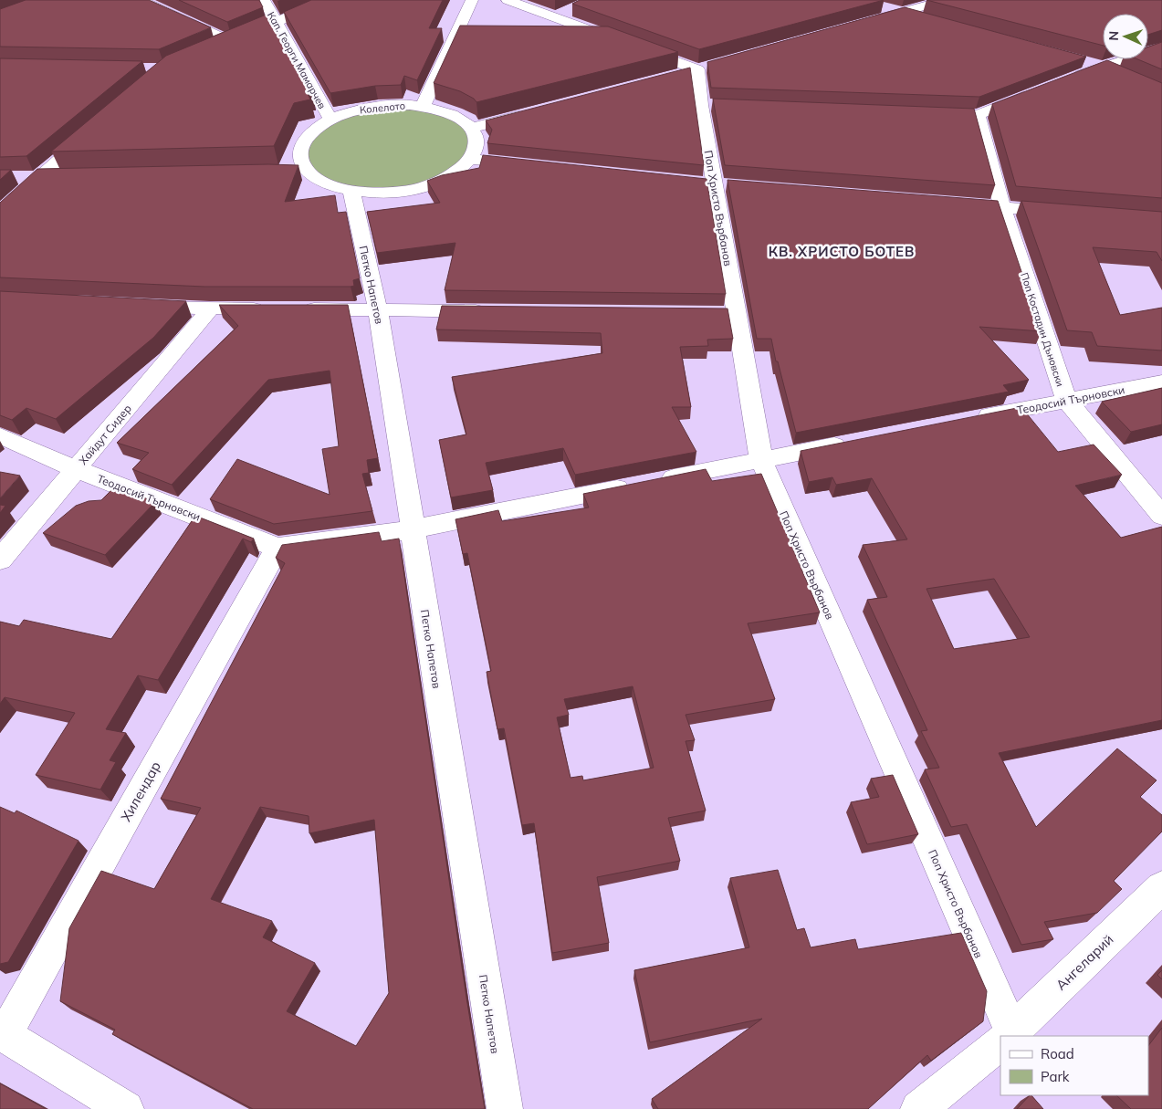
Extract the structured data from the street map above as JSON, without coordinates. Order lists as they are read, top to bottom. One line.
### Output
{"streets":{"street":["Кап. Георги Мамарчев","Колелото","Поп Христо Върбанов","Петко Напетов","Поп Костадин Дъновски","Теодосий Търновски","Хайдут Сидер","Хилендар","Ангеларий"]},"crossings":[["Кап. Георги Мамарчев","Колелото"],["Поп Христо Върбанов","Теодосий Търновски"],["Петко Напетов","Теодосий Търновски"],["Поп Костадин Дъновски","Теодосий Търновски"],["Теодосий Търновски","Хайдут Сидер"],["Теодосий Търновски","Хилендар"]],"districts":["КВ. ХРИСТО БОТЕВ"],"legend":["Road","Park"],"north":"left"}
